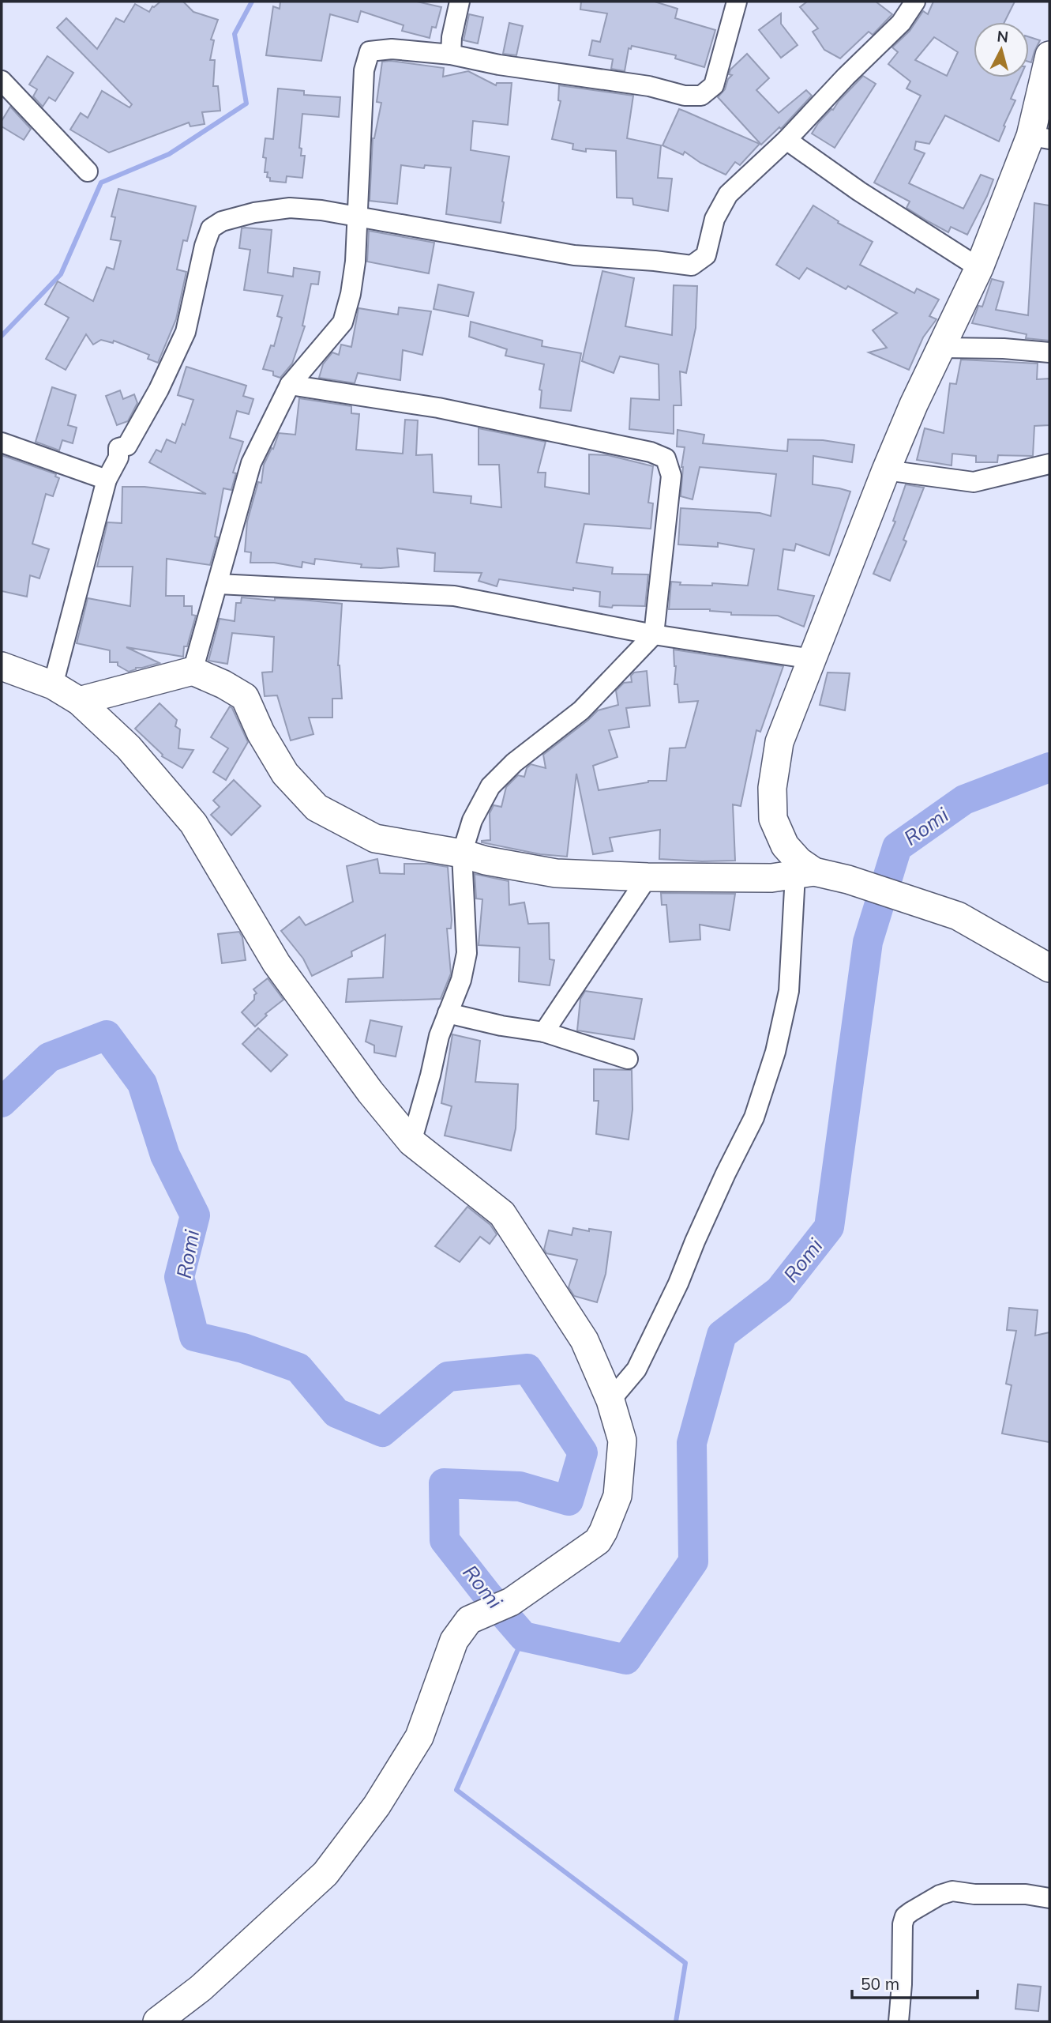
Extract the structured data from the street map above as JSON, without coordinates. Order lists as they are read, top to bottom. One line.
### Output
{"water":["Romi"],"scale_bar":"50 m","north":"top"}
